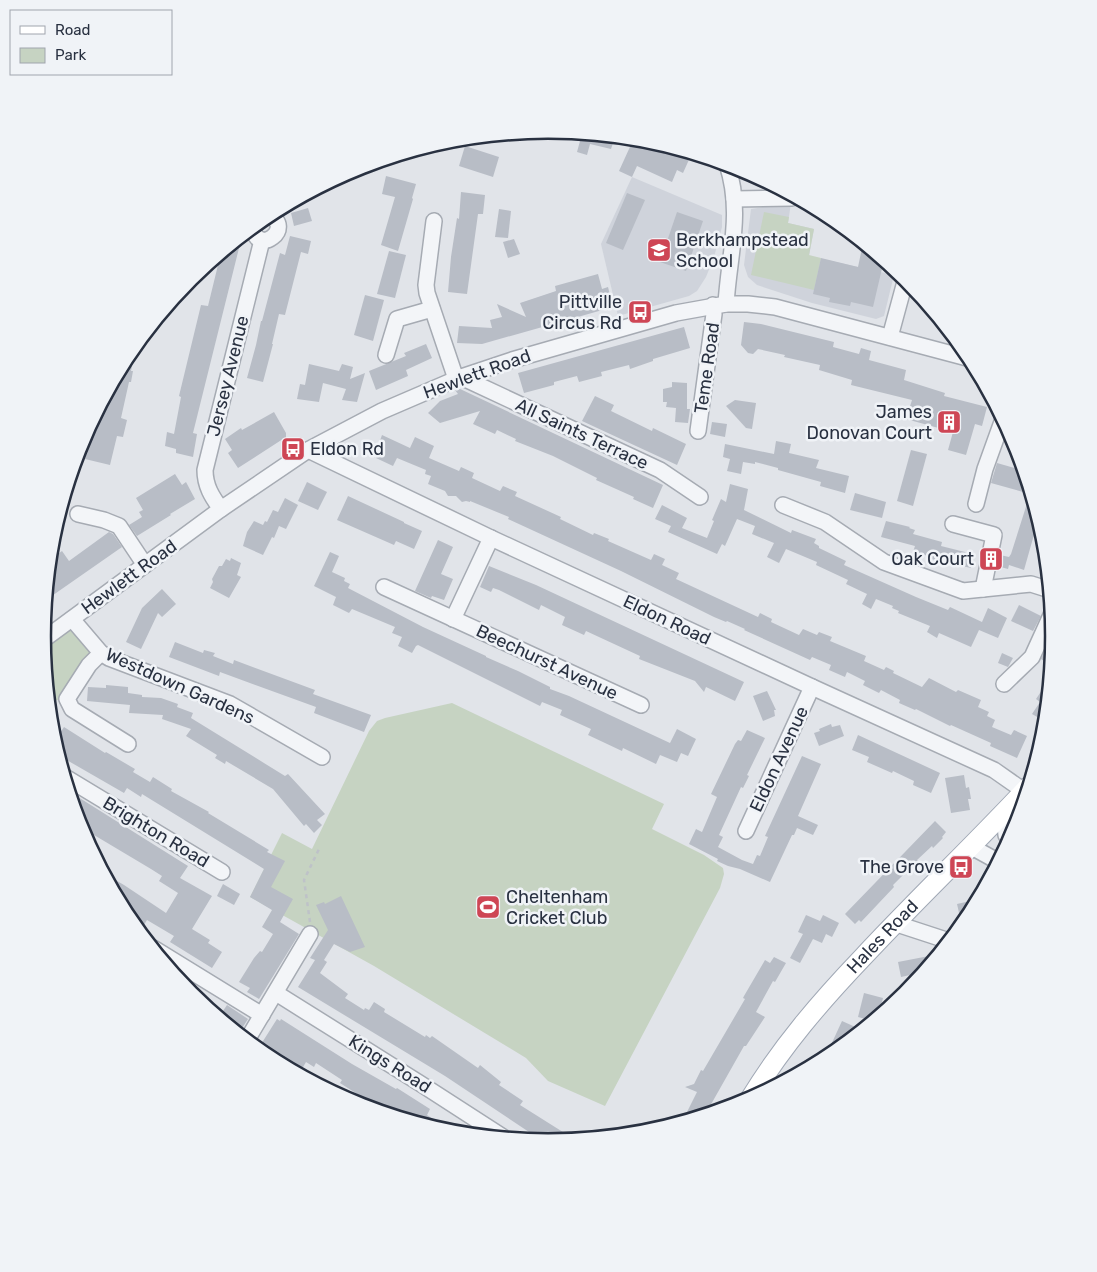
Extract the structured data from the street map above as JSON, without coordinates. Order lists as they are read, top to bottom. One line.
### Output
{"streets":{"main road":["Hales Road"],"street":["Teme Road","Hewlett Road","Jersey Avenue","All Saints Terrace","Eldon Road","Beechurst Avenue","Westdown Gardens","Eldon Avenue","Brighton Road","Kings Road"]},"crossings":[["Teme Road","Hewlett Road"],["Hewlett Road","Jersey Avenue"],["Hewlett Road","All Saints Terrace"],["Hewlett Road","Eldon Road"],["Hewlett Road","Westdown Gardens"],["Eldon Road","Eldon Avenue"]],"places":{"school or university":["Berkhampstead School"],"bus stop":["Pittville Circus Rd","Eldon Rd","The Grove"],"building":["James Donovan Court","Oak Court"],"sports":["Cheltenham Cricket Club"]},"legend":["Road","Park"]}
